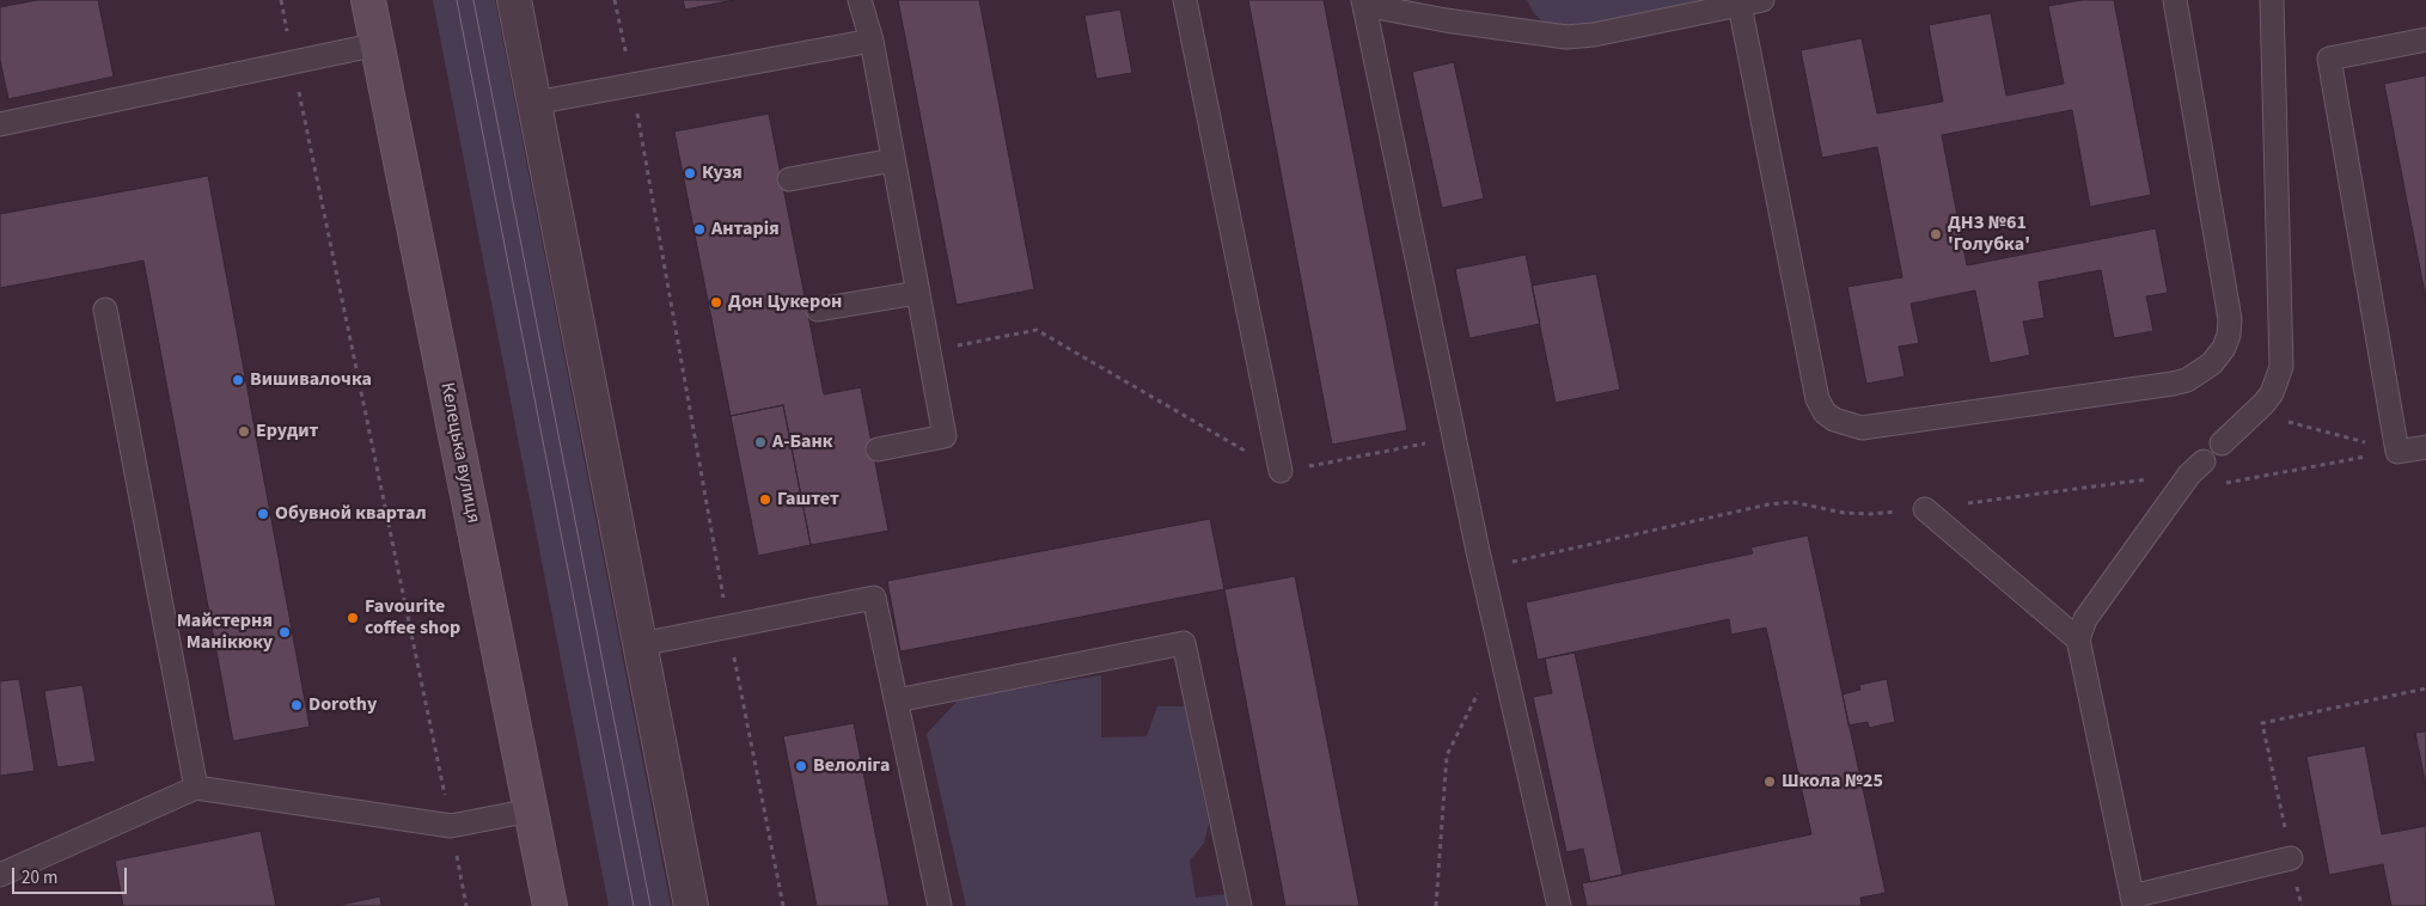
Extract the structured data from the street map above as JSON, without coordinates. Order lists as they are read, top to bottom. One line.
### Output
{"streets":{"main road":["Келецька вулиця"]},"places":["Кузя","Антарія","ДНЗ №61 'Голубка'","Дон Цукерон","Вишивалочка","Ерудит","А-Банк","Гаштет","Обувной квартал","Favourite coffee shop","Майстерня Манікюку","Dorothy","Велоліга","Школа №25"],"scale_bar":"20 m"}
